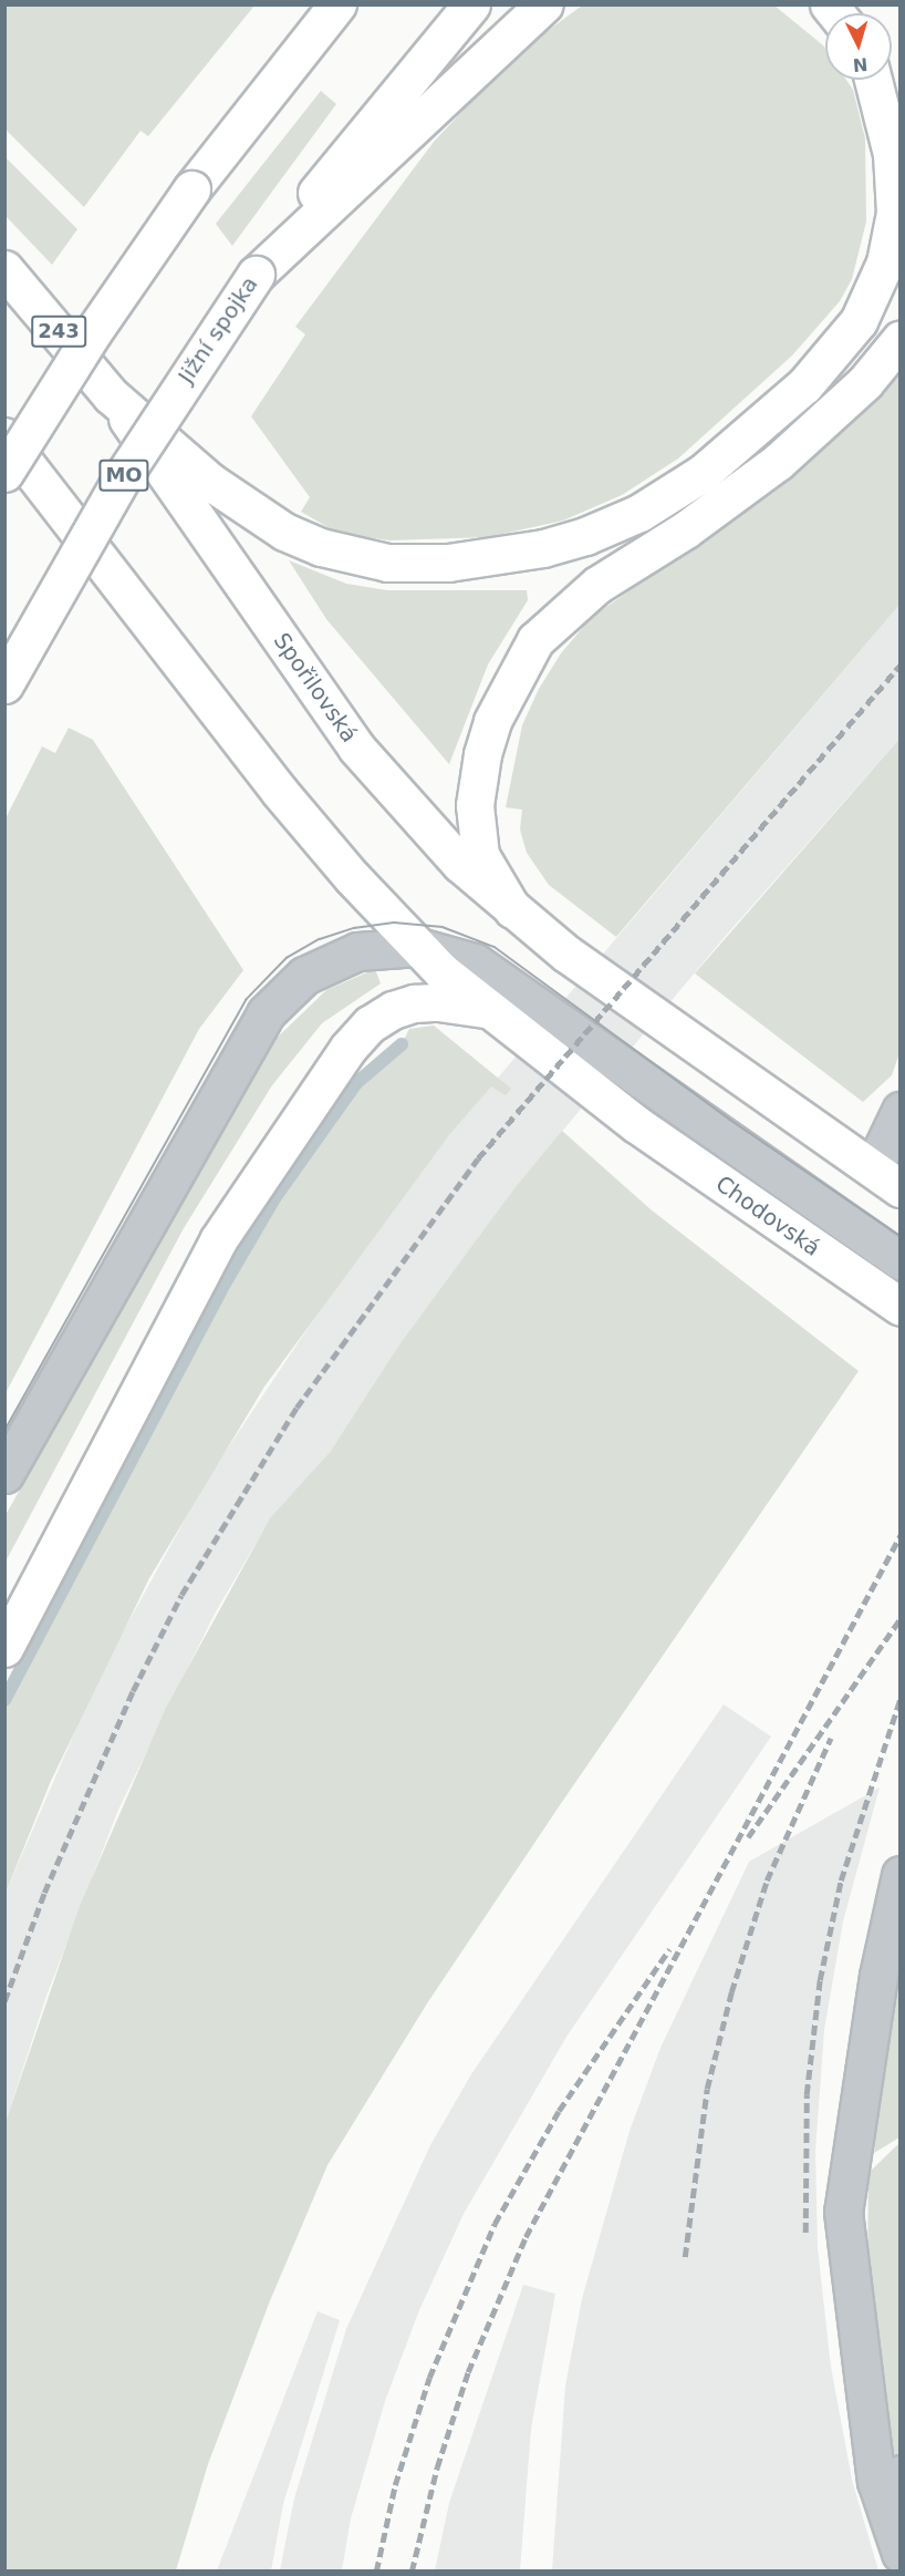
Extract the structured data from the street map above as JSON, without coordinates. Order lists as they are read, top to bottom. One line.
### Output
{"streets":{"main road":["Jižní spojka","243","MO","Spořilovská","Chodovská"]},"north":"bottom"}
